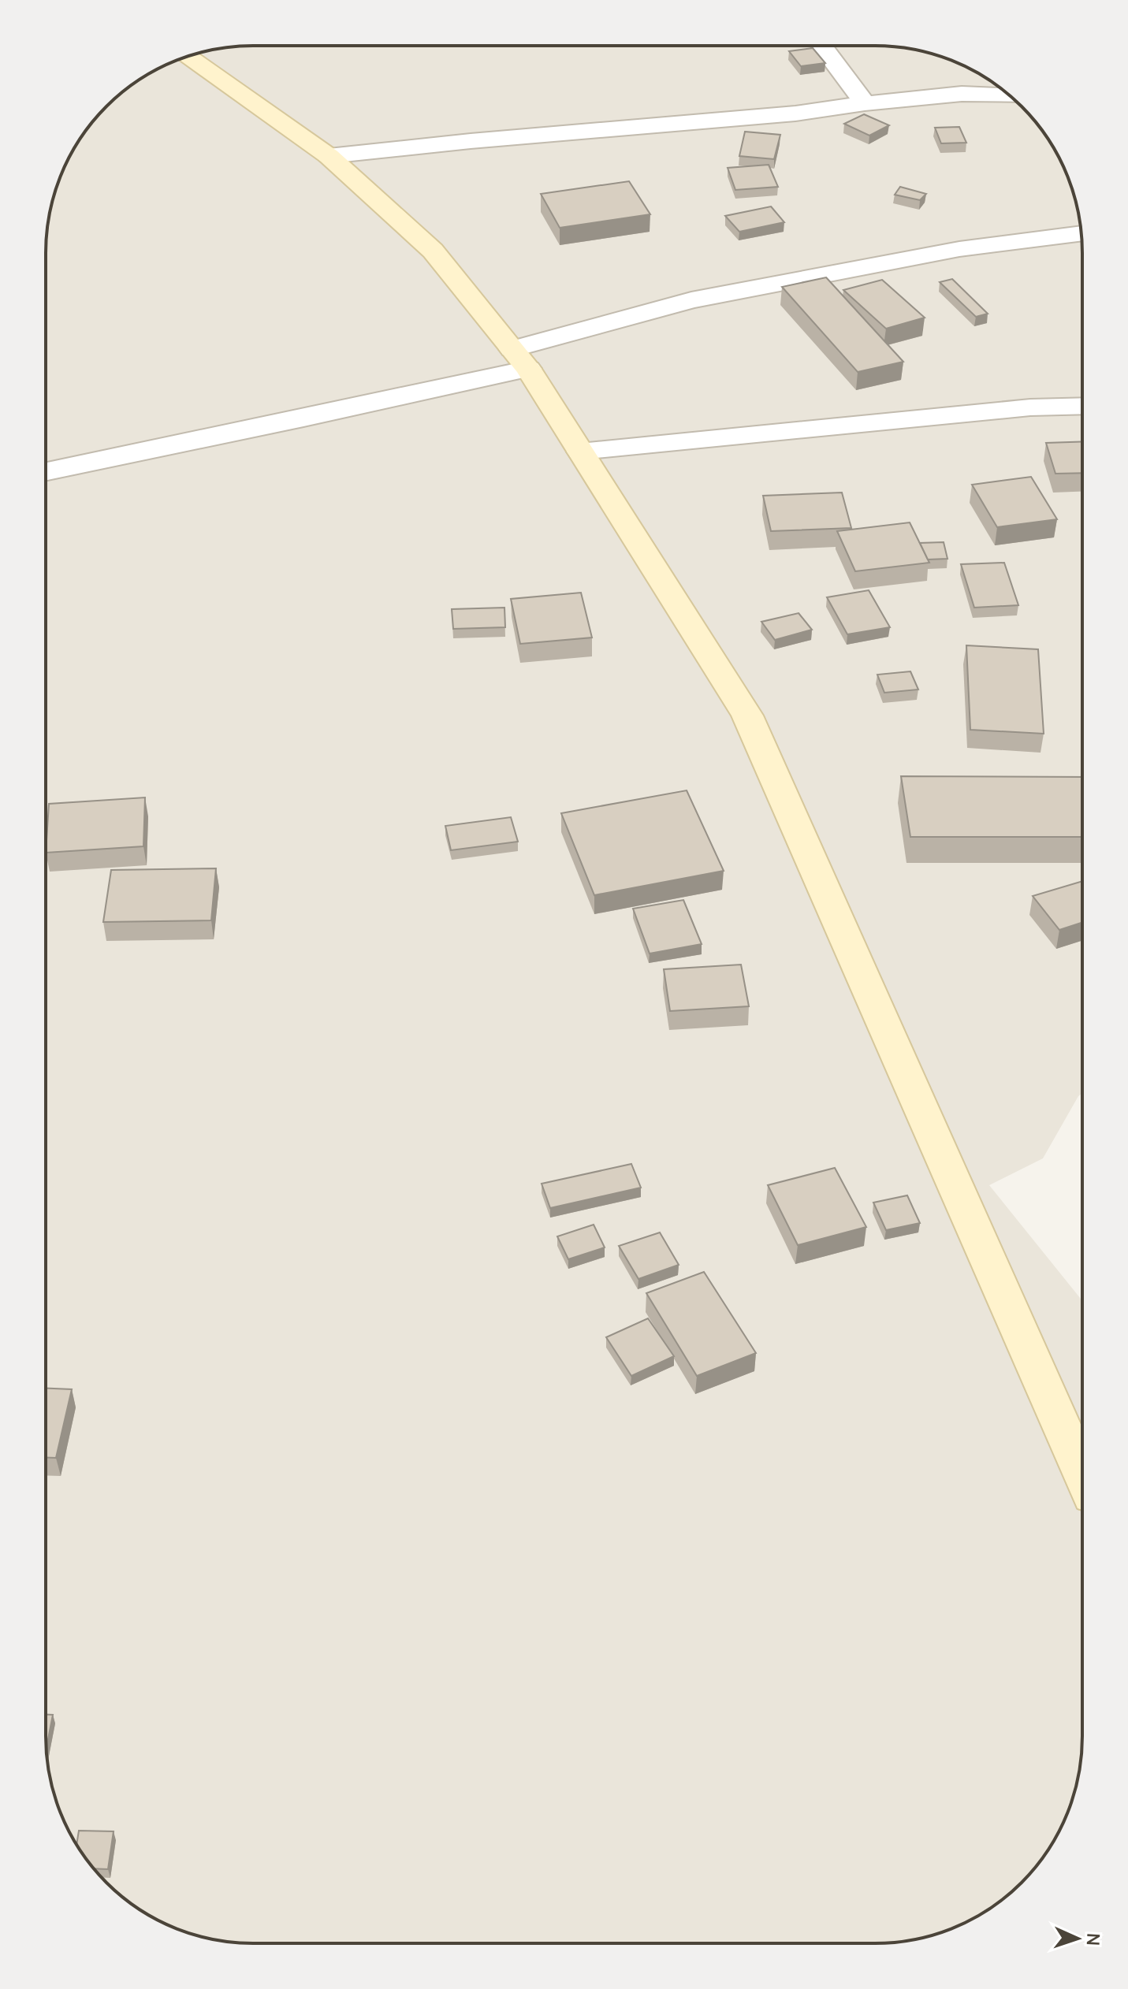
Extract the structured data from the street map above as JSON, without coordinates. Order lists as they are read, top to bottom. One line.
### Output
{"north":"right"}
